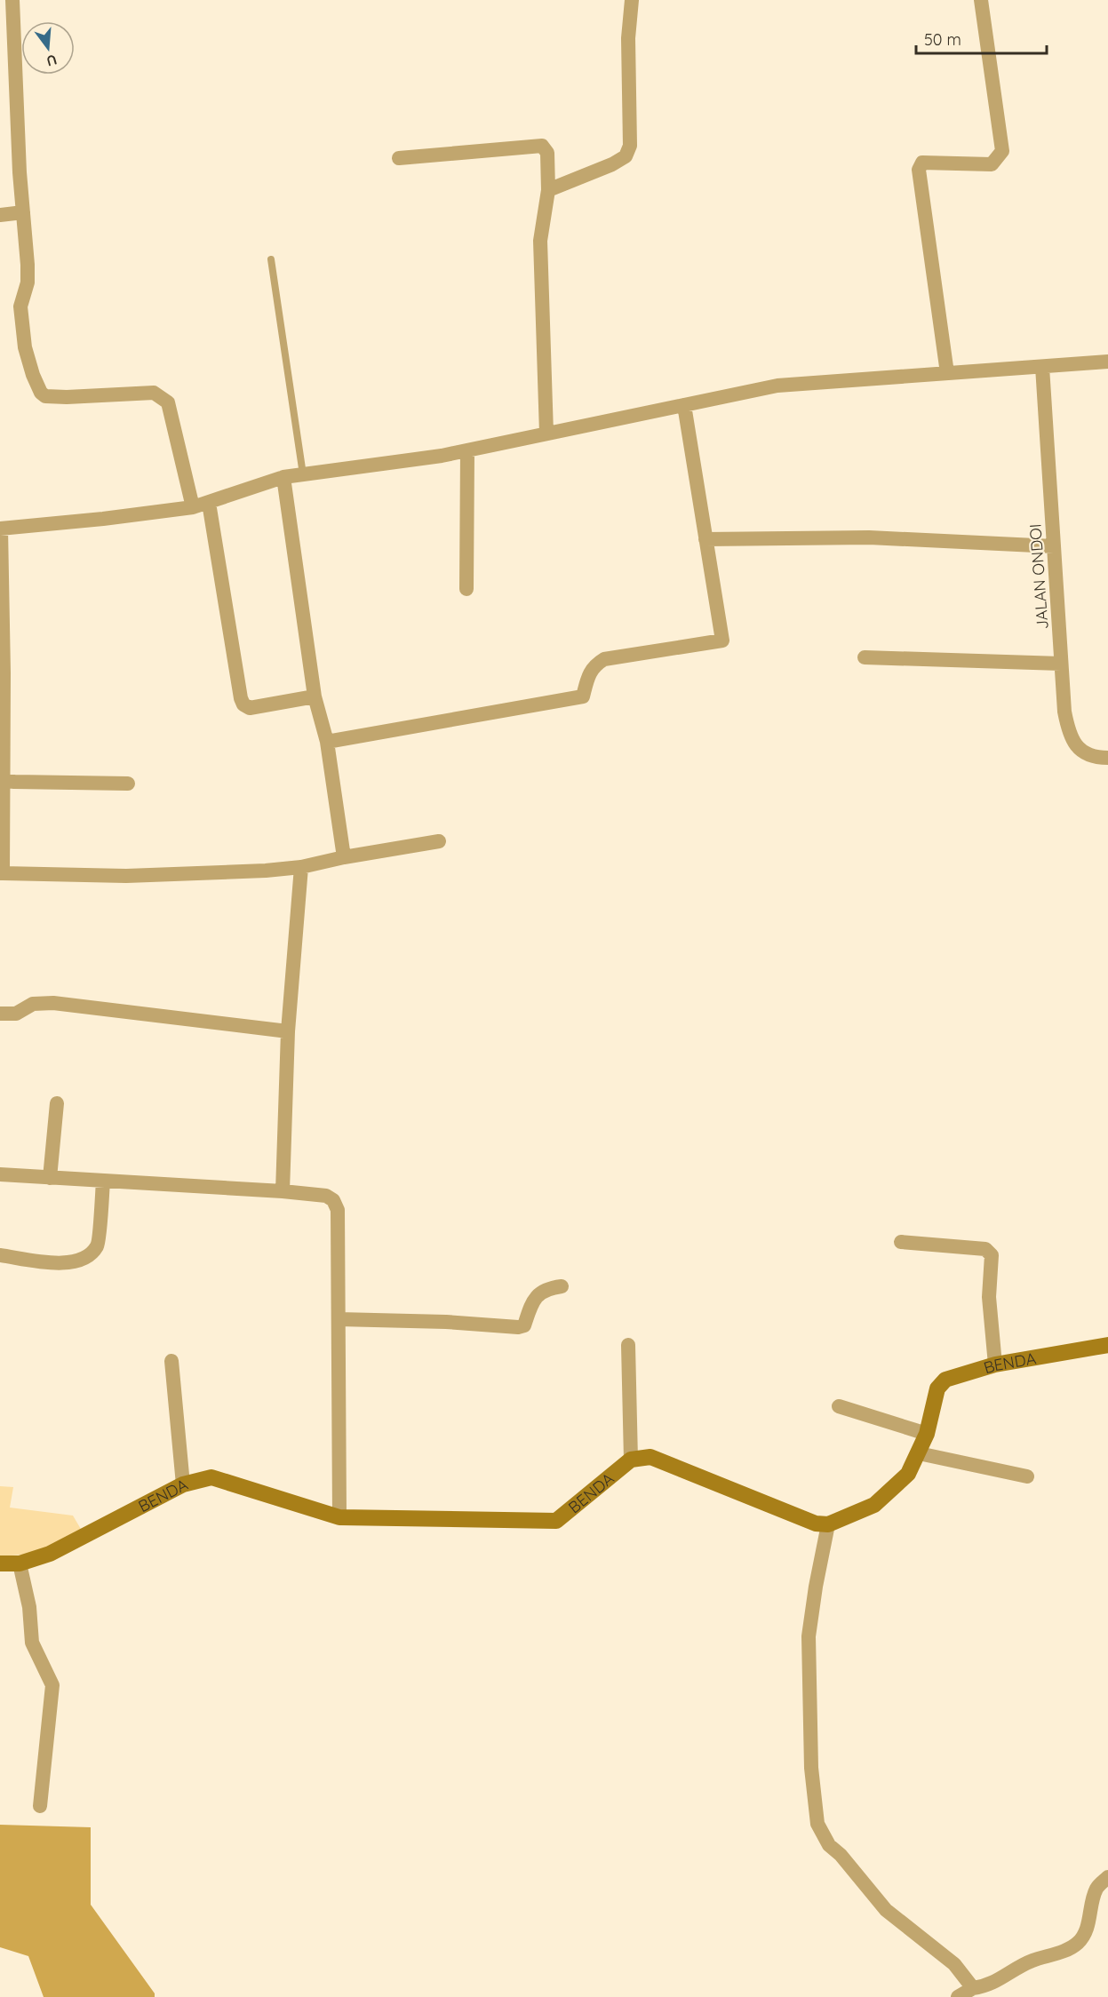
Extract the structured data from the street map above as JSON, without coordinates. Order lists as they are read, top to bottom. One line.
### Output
{"streets":{"street":["JALAN ONDOI","BENDA"]},"scale_bar":"50 m","north":"bottom"}
